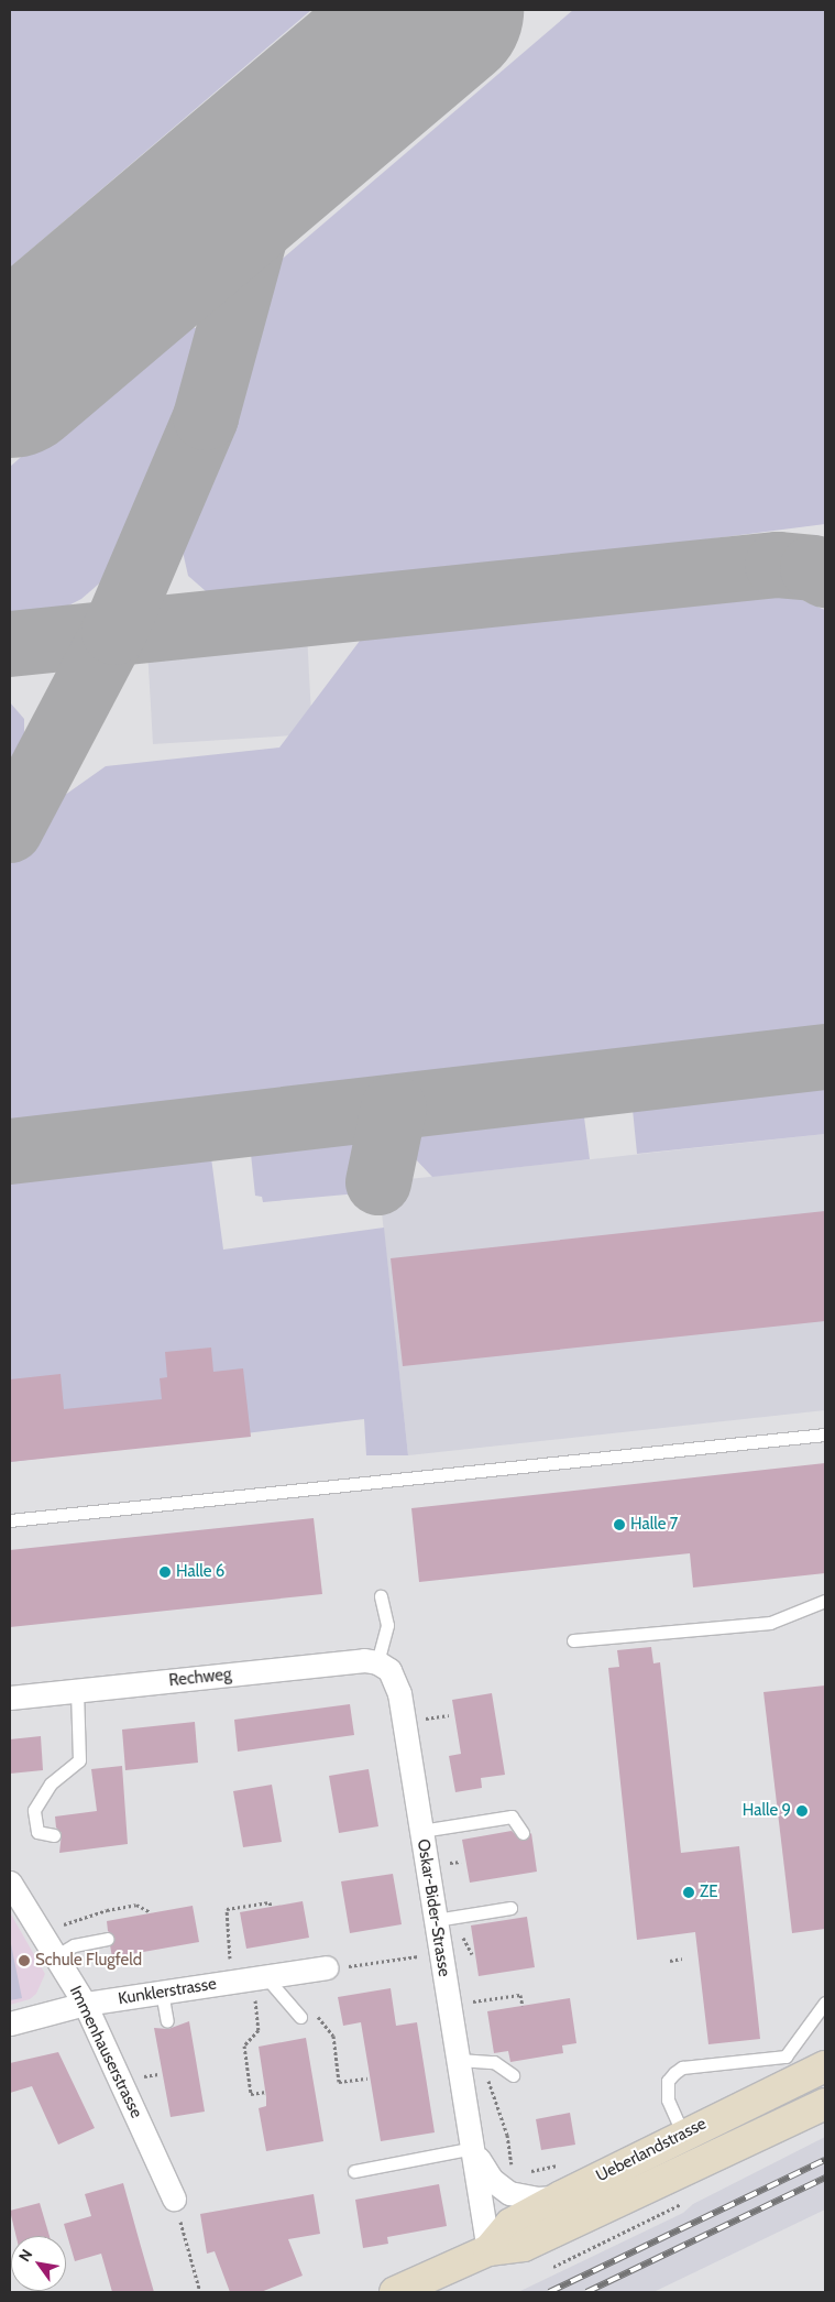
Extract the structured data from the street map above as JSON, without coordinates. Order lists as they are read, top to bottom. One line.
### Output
{"streets":{"main road":["Ueberlandstrasse"],"street":["Rechweg","Oskar-Bider-Strasse","Kunklerstrasse","Immenhauserstrasse"]},"crossings":[["Rechweg","Oskar-Bider-Strasse"],["Oskar-Bider-Strasse","Ueberlandstrasse"],["Kunklerstrasse","Immenhauserstrasse"]],"places":["Halle 7","Halle 6","Halle 9","ZE","Schule Flugfeld"],"north":"top left"}
